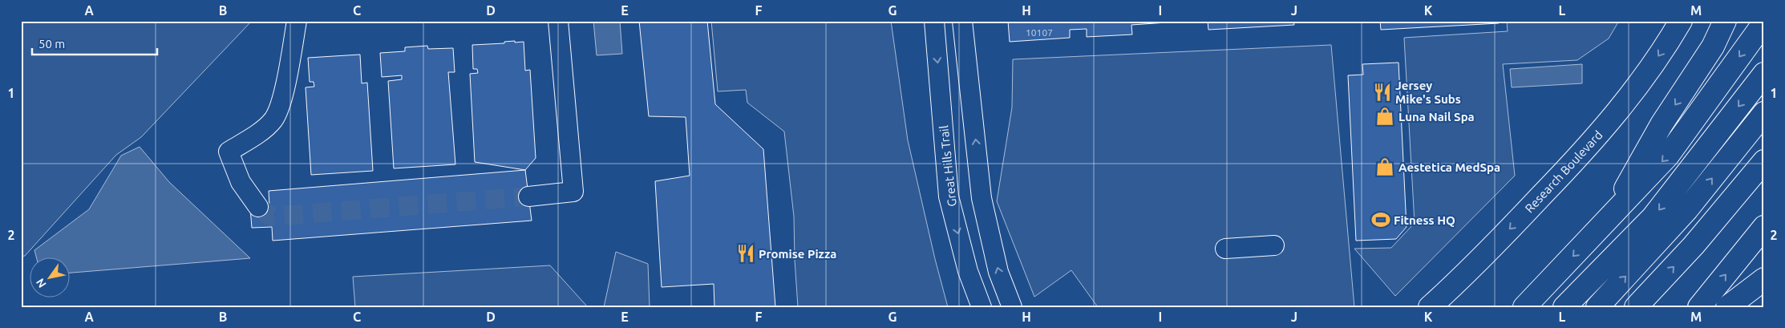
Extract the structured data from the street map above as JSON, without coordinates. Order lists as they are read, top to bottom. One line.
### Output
{"streets":{"main road":["Research Boulevard"],"street":["Great Hills Trail"]},"places":{"restaurant":["Jersey Mike's Subs","Promise Pizza"],"shop":["Luna Nail Spa","Aestetica MedSpa"],"sports":["Fitness HQ"]},"house_numbers":["10107"],"scale_bar":"50 m","north":"bottom left","grid":{"columns":["A","B","C","D","E","F","G","H","I","J","K","L","M"],"rows":["1","2"]}}
